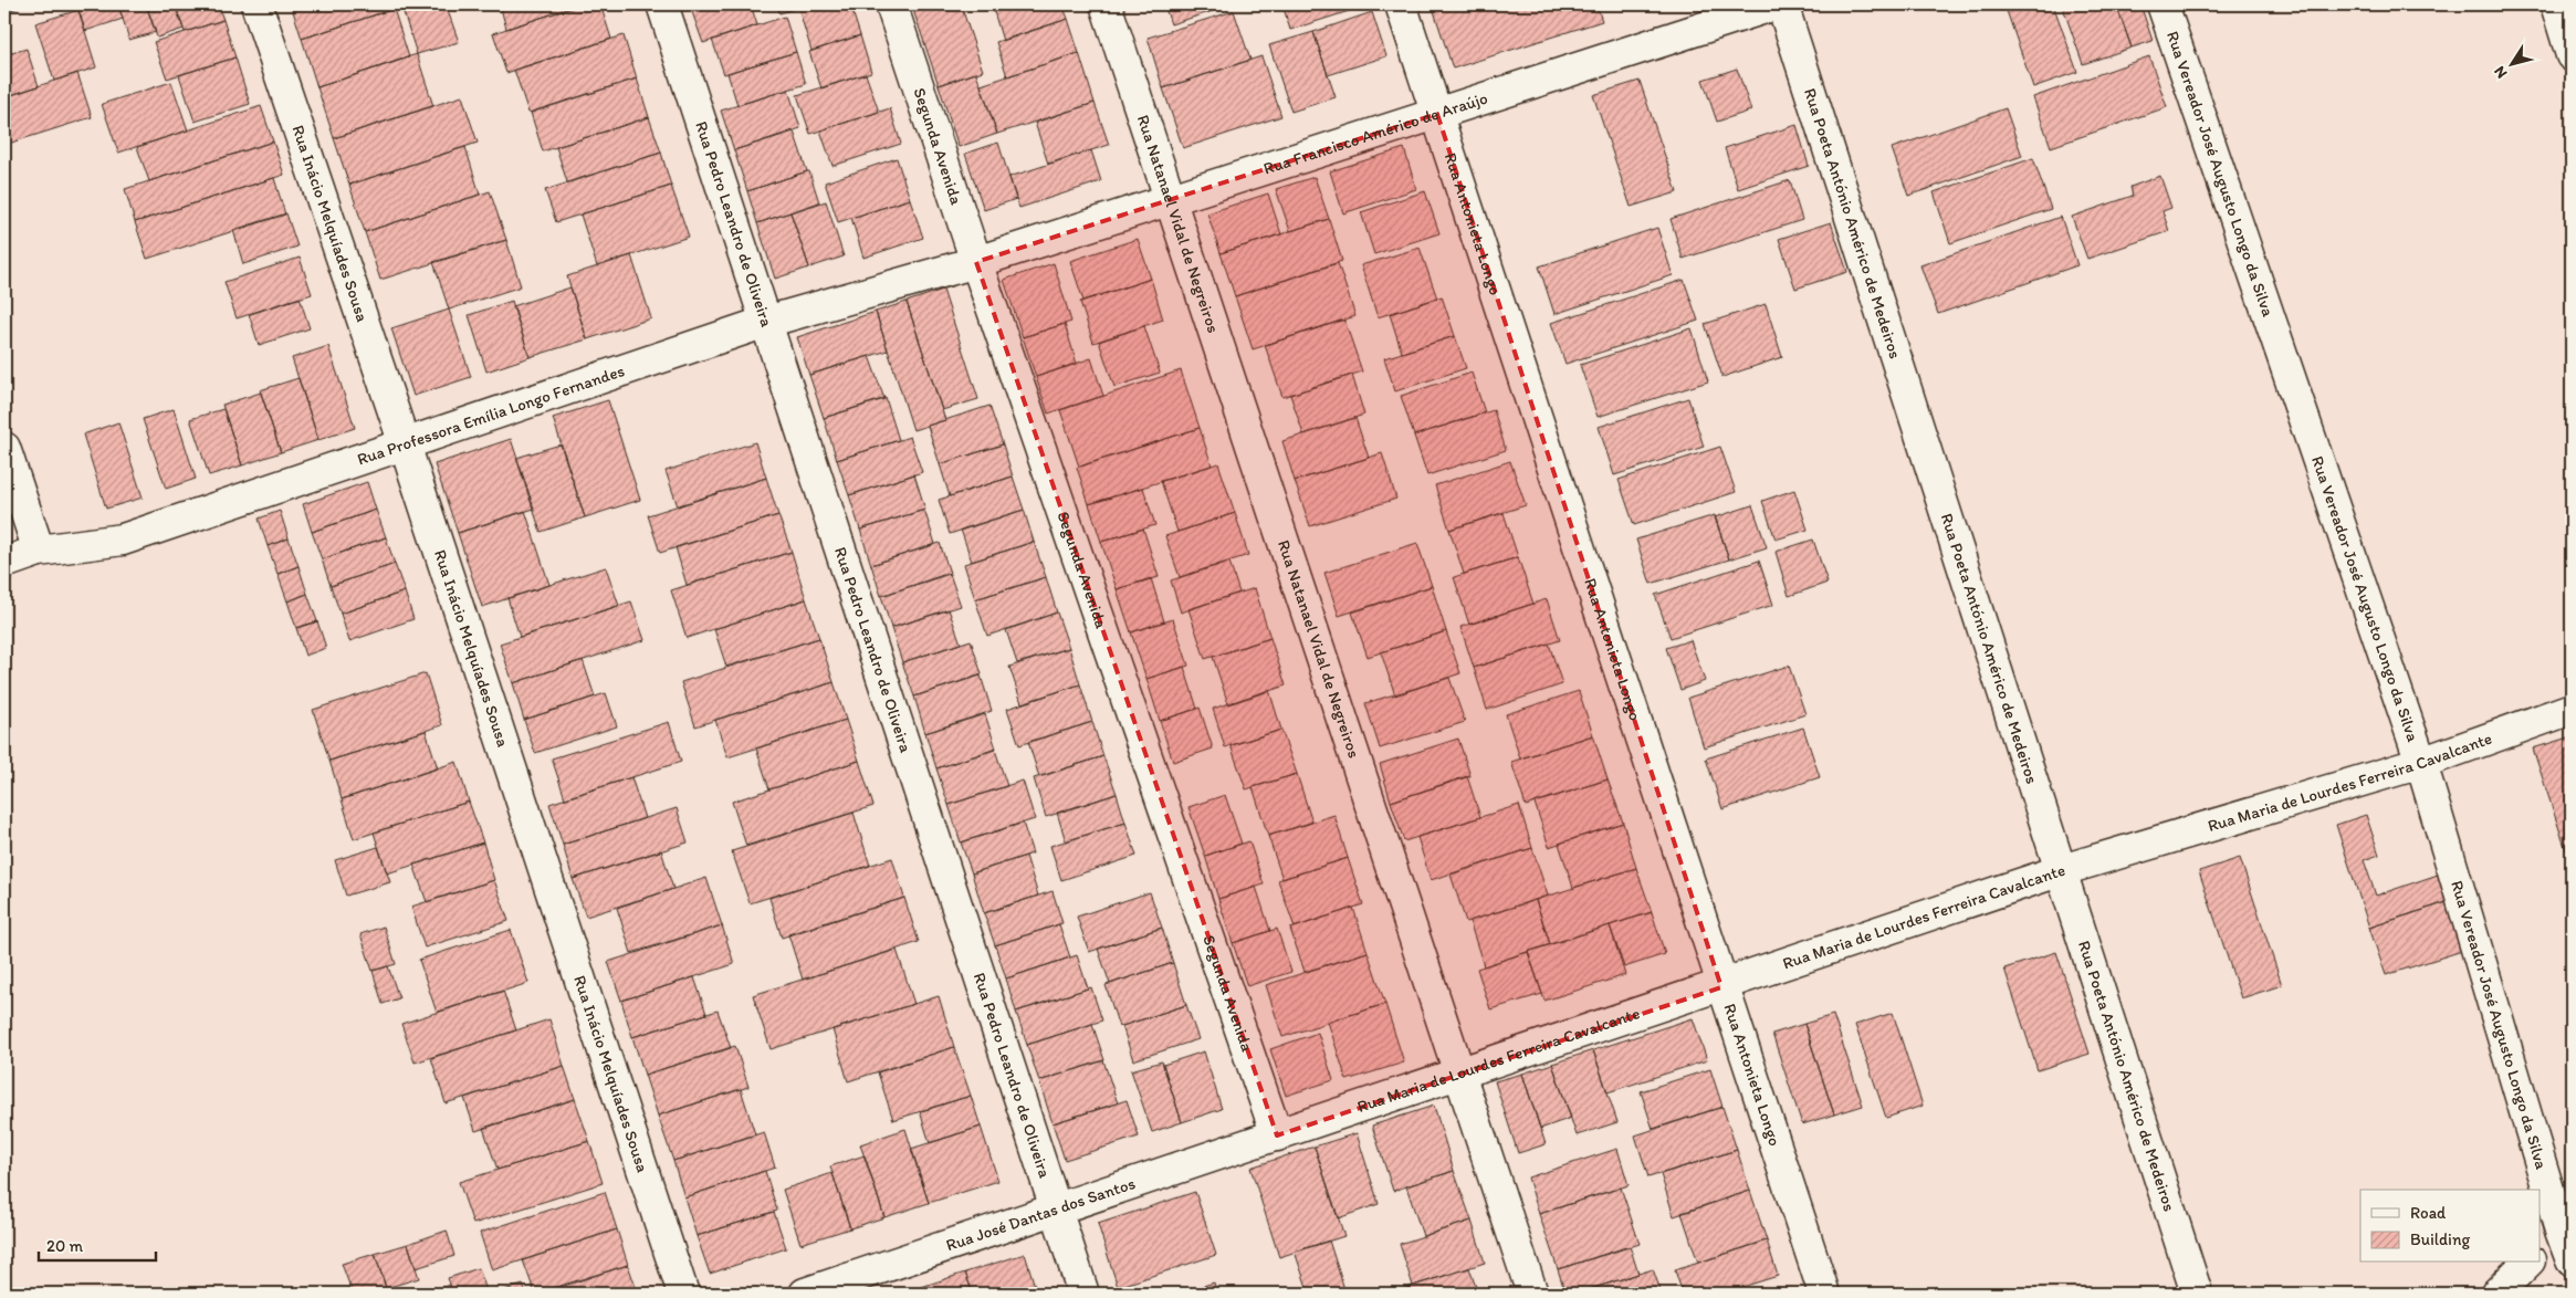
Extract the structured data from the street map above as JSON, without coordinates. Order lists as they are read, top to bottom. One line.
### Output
{"streets":{"street":["Rua Francisco Américo de Araújo","Segunda Avenida","Rua Vereador José Augusto Longo da Silva","Rua Poeta António Américo de Medeiros","Rua Inácio Melquíades Sousa","Rua Pedro Leandro de Oliveira","Rua Natanael Vidal de Negreiros","Rua Antonieta Longo","Rua Professora Emília Longo Fernandes","Rua Maria de Lourdes Ferreira Cavalcante","Rua José Dantas dos Santos"]},"crossings":[["Rua Francisco Américo de Araújo","Segunda Avenida"],["Rua Francisco Américo de Araújo","Rua Natanael Vidal de Negreiros"],["Rua Francisco Américo de Araújo","Rua Antonieta Longo"],["Rua Francisco Américo de Araújo","Rua Professora Emília Longo Fernandes"],["Segunda Avenida","Rua Professora Emília Longo Fernandes"],["Segunda Avenida","Rua Maria de Lourdes Ferreira Cavalcante"],["Segunda Avenida","Rua José Dantas dos Santos"],["Rua Vereador José Augusto Longo da Silva","Rua Maria de Lourdes Ferreira Cavalcante"],["Rua Poeta António Américo de Medeiros","Rua Maria de Lourdes Ferreira Cavalcante"],["Rua Inácio Melquíades Sousa","Rua Professora Emília Longo Fernandes"],["Rua Pedro Leandro de Oliveira","Rua Professora Emília Longo Fernandes"],["Rua Pedro Leandro de Oliveira","Rua José Dantas dos Santos"],["Rua Natanael Vidal de Negreiros","Rua Maria de Lourdes Ferreira Cavalcante"],["Rua Antonieta Longo","Rua Maria de Lourdes Ferreira Cavalcante"],["Rua Maria de Lourdes Ferreira Cavalcante","Rua José Dantas dos Santos"]],"legend":["Road","Building"],"scale_bar":"20 m","north":"bottom left"}
